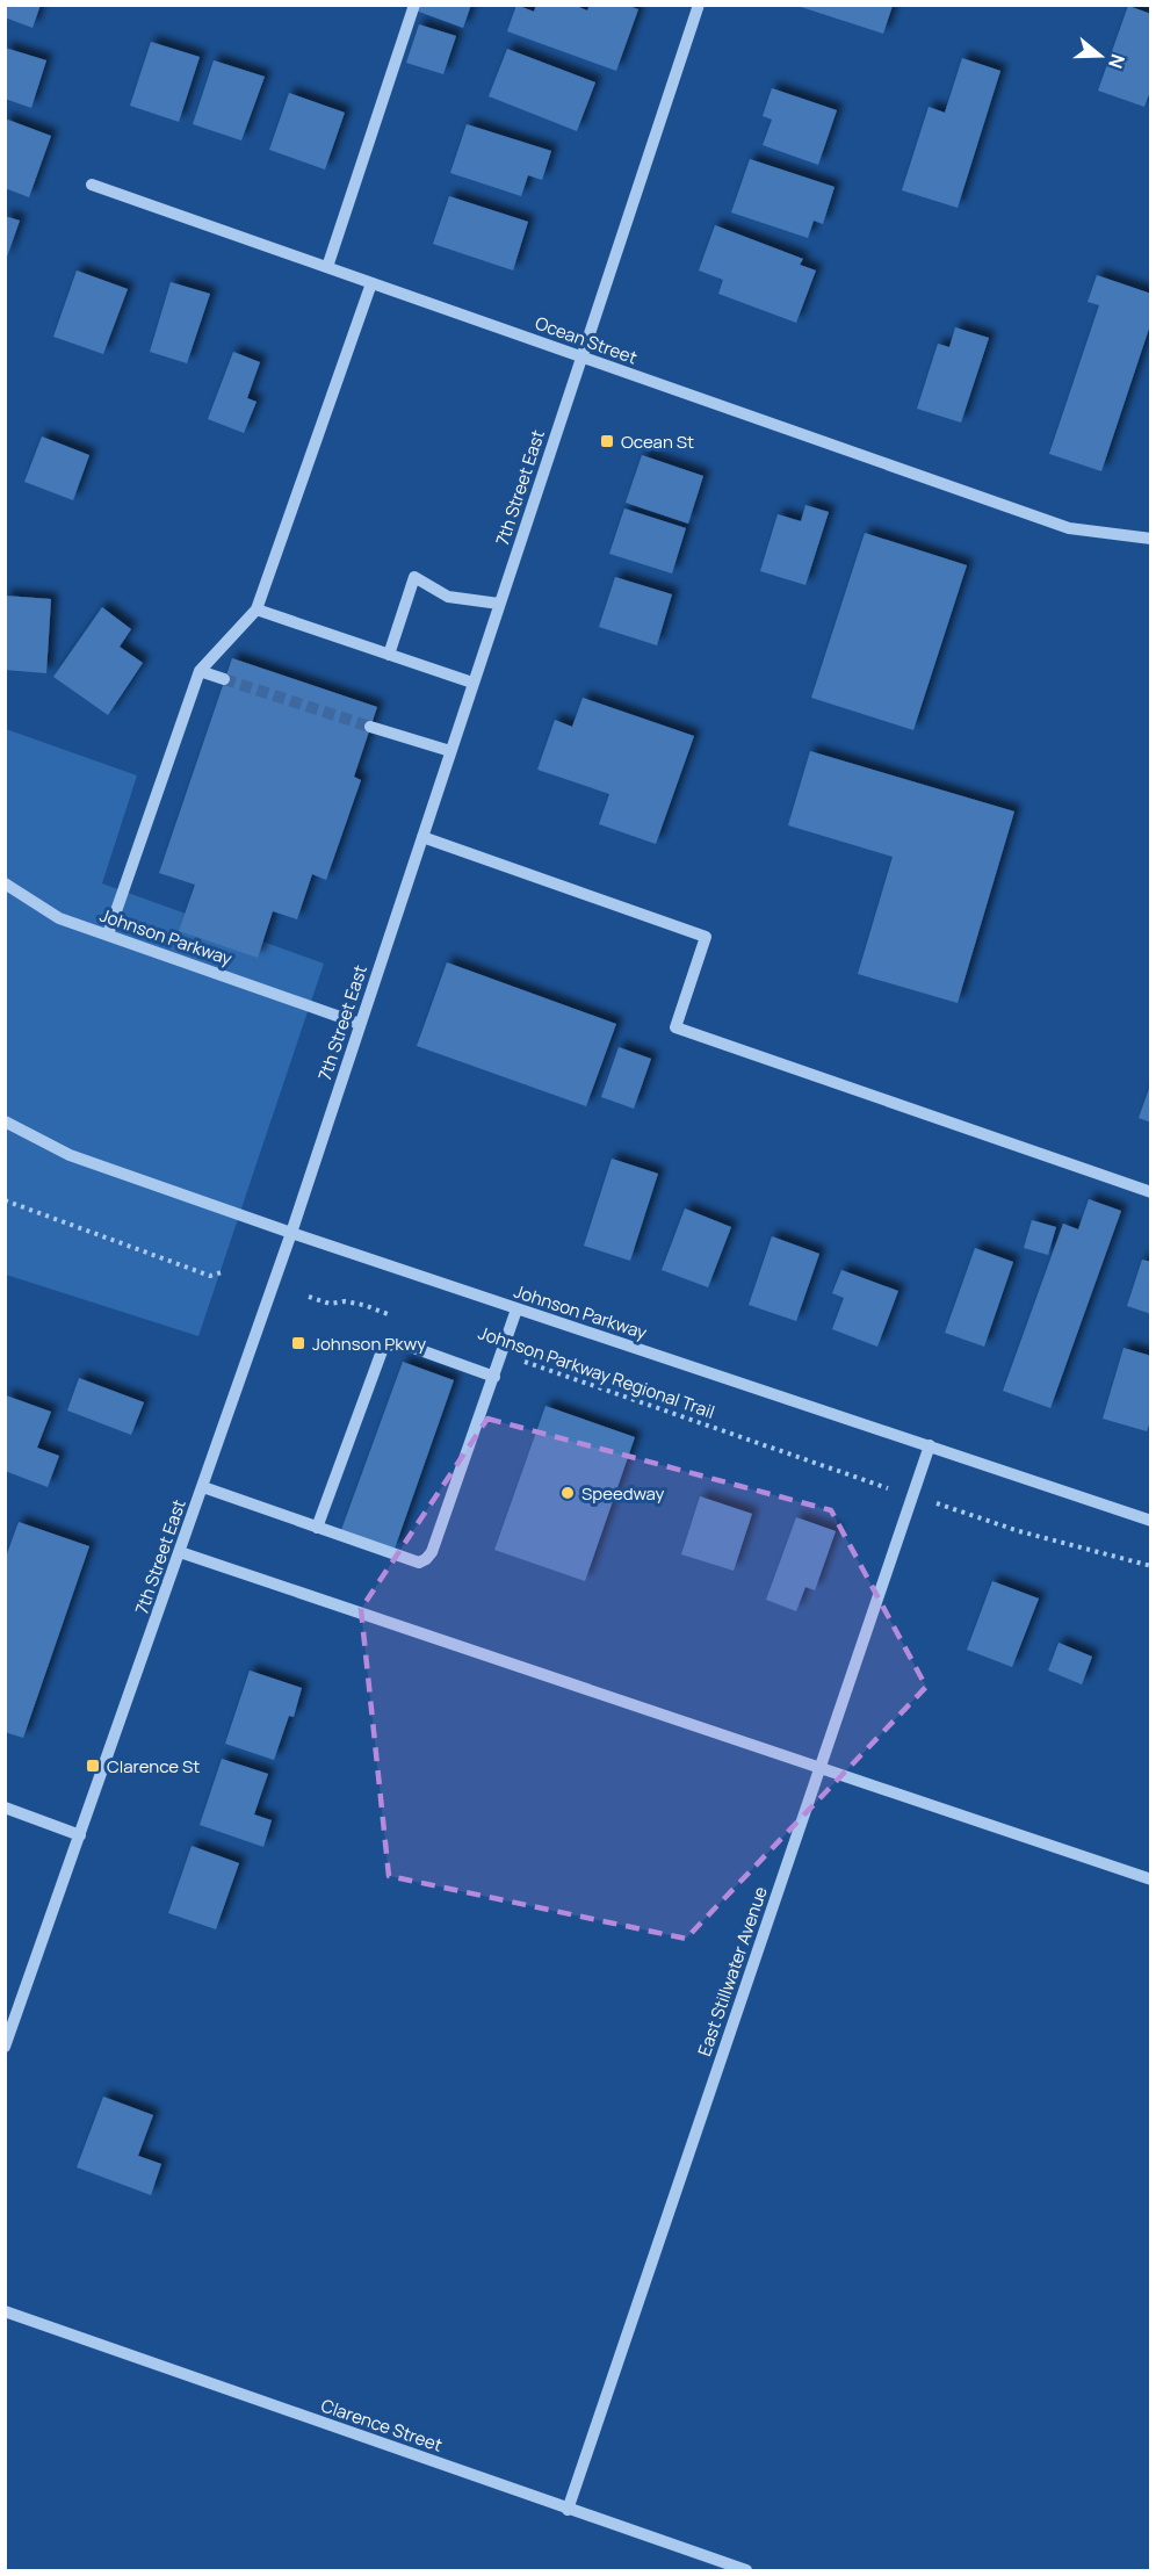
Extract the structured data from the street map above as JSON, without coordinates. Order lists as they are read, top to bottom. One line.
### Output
{"streets":{"street":["Ocean Street","7th Street East","Johnson Parkway","East Stillwater Avenue","Clarence Street"],"path":["Johnson Parkway Regional Trail"]},"crossings":[["Ocean Street","7th Street East"],["7th Street East","Johnson Parkway"],["Johnson Parkway","East Stillwater Avenue"],["East Stillwater Avenue","Clarence Street"]],"places":{"transit":["Ocean St","Johnson Pkwy","Clarence St"],"other":["Speedway"]},"north":"right"}
